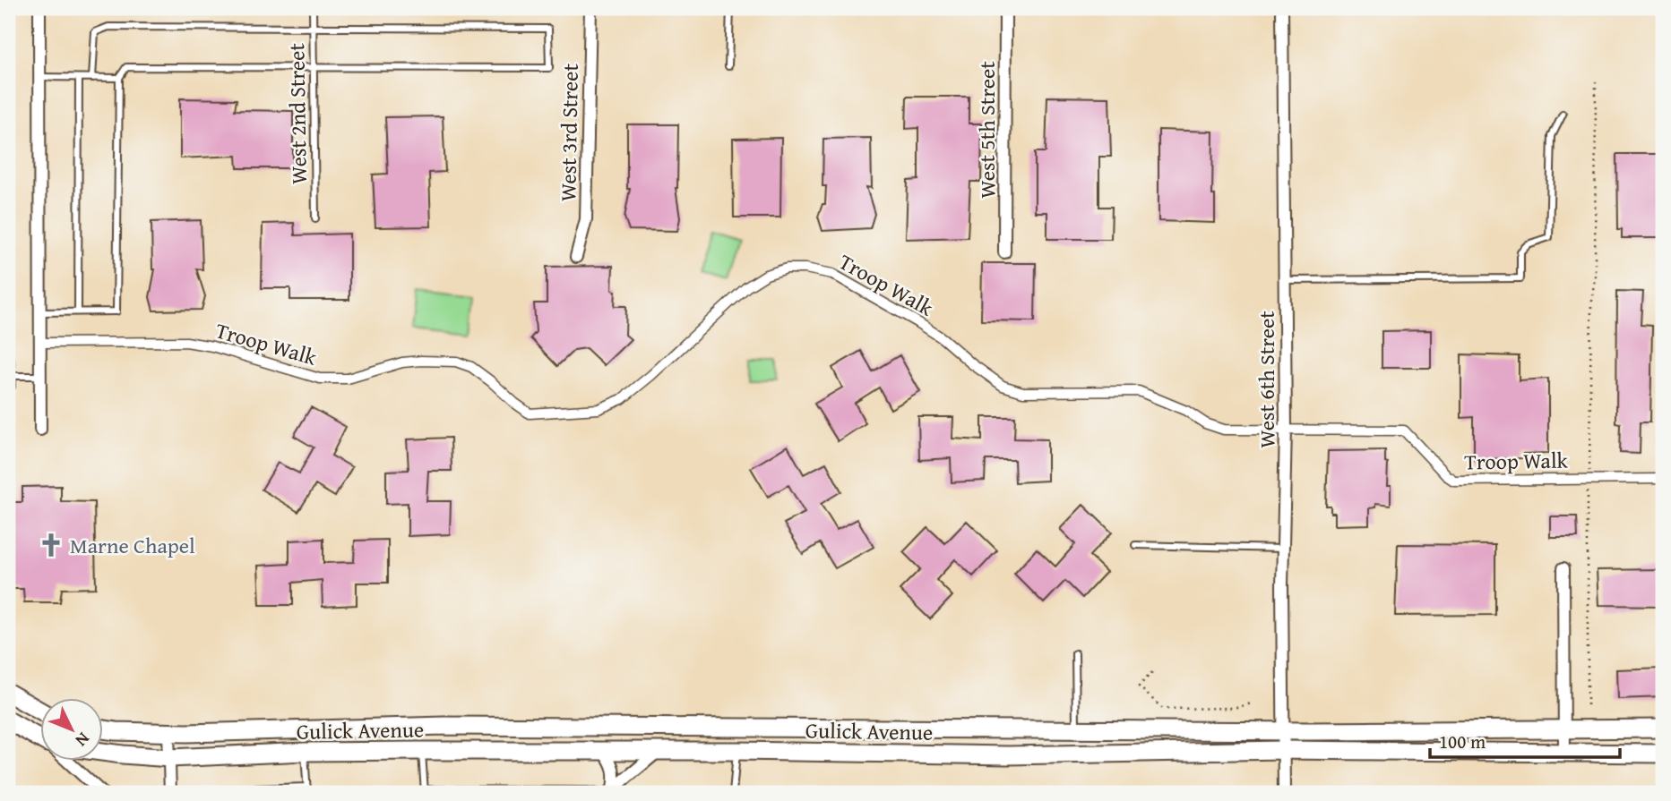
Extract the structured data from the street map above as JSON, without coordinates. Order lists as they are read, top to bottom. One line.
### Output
{"streets":{"main road":["Gulick Avenue"],"street":["West 5th Street","West 3rd Street","Troop Walk","West 6th Street"],"lane":["West 2nd Street"]},"crossings":[["Troop Walk","West 6th Street"],["West 6th Street","Gulick Avenue"]],"places":{"church":["Marne Chapel"]},"scale_bar":"100 m","north":"bottom right"}
